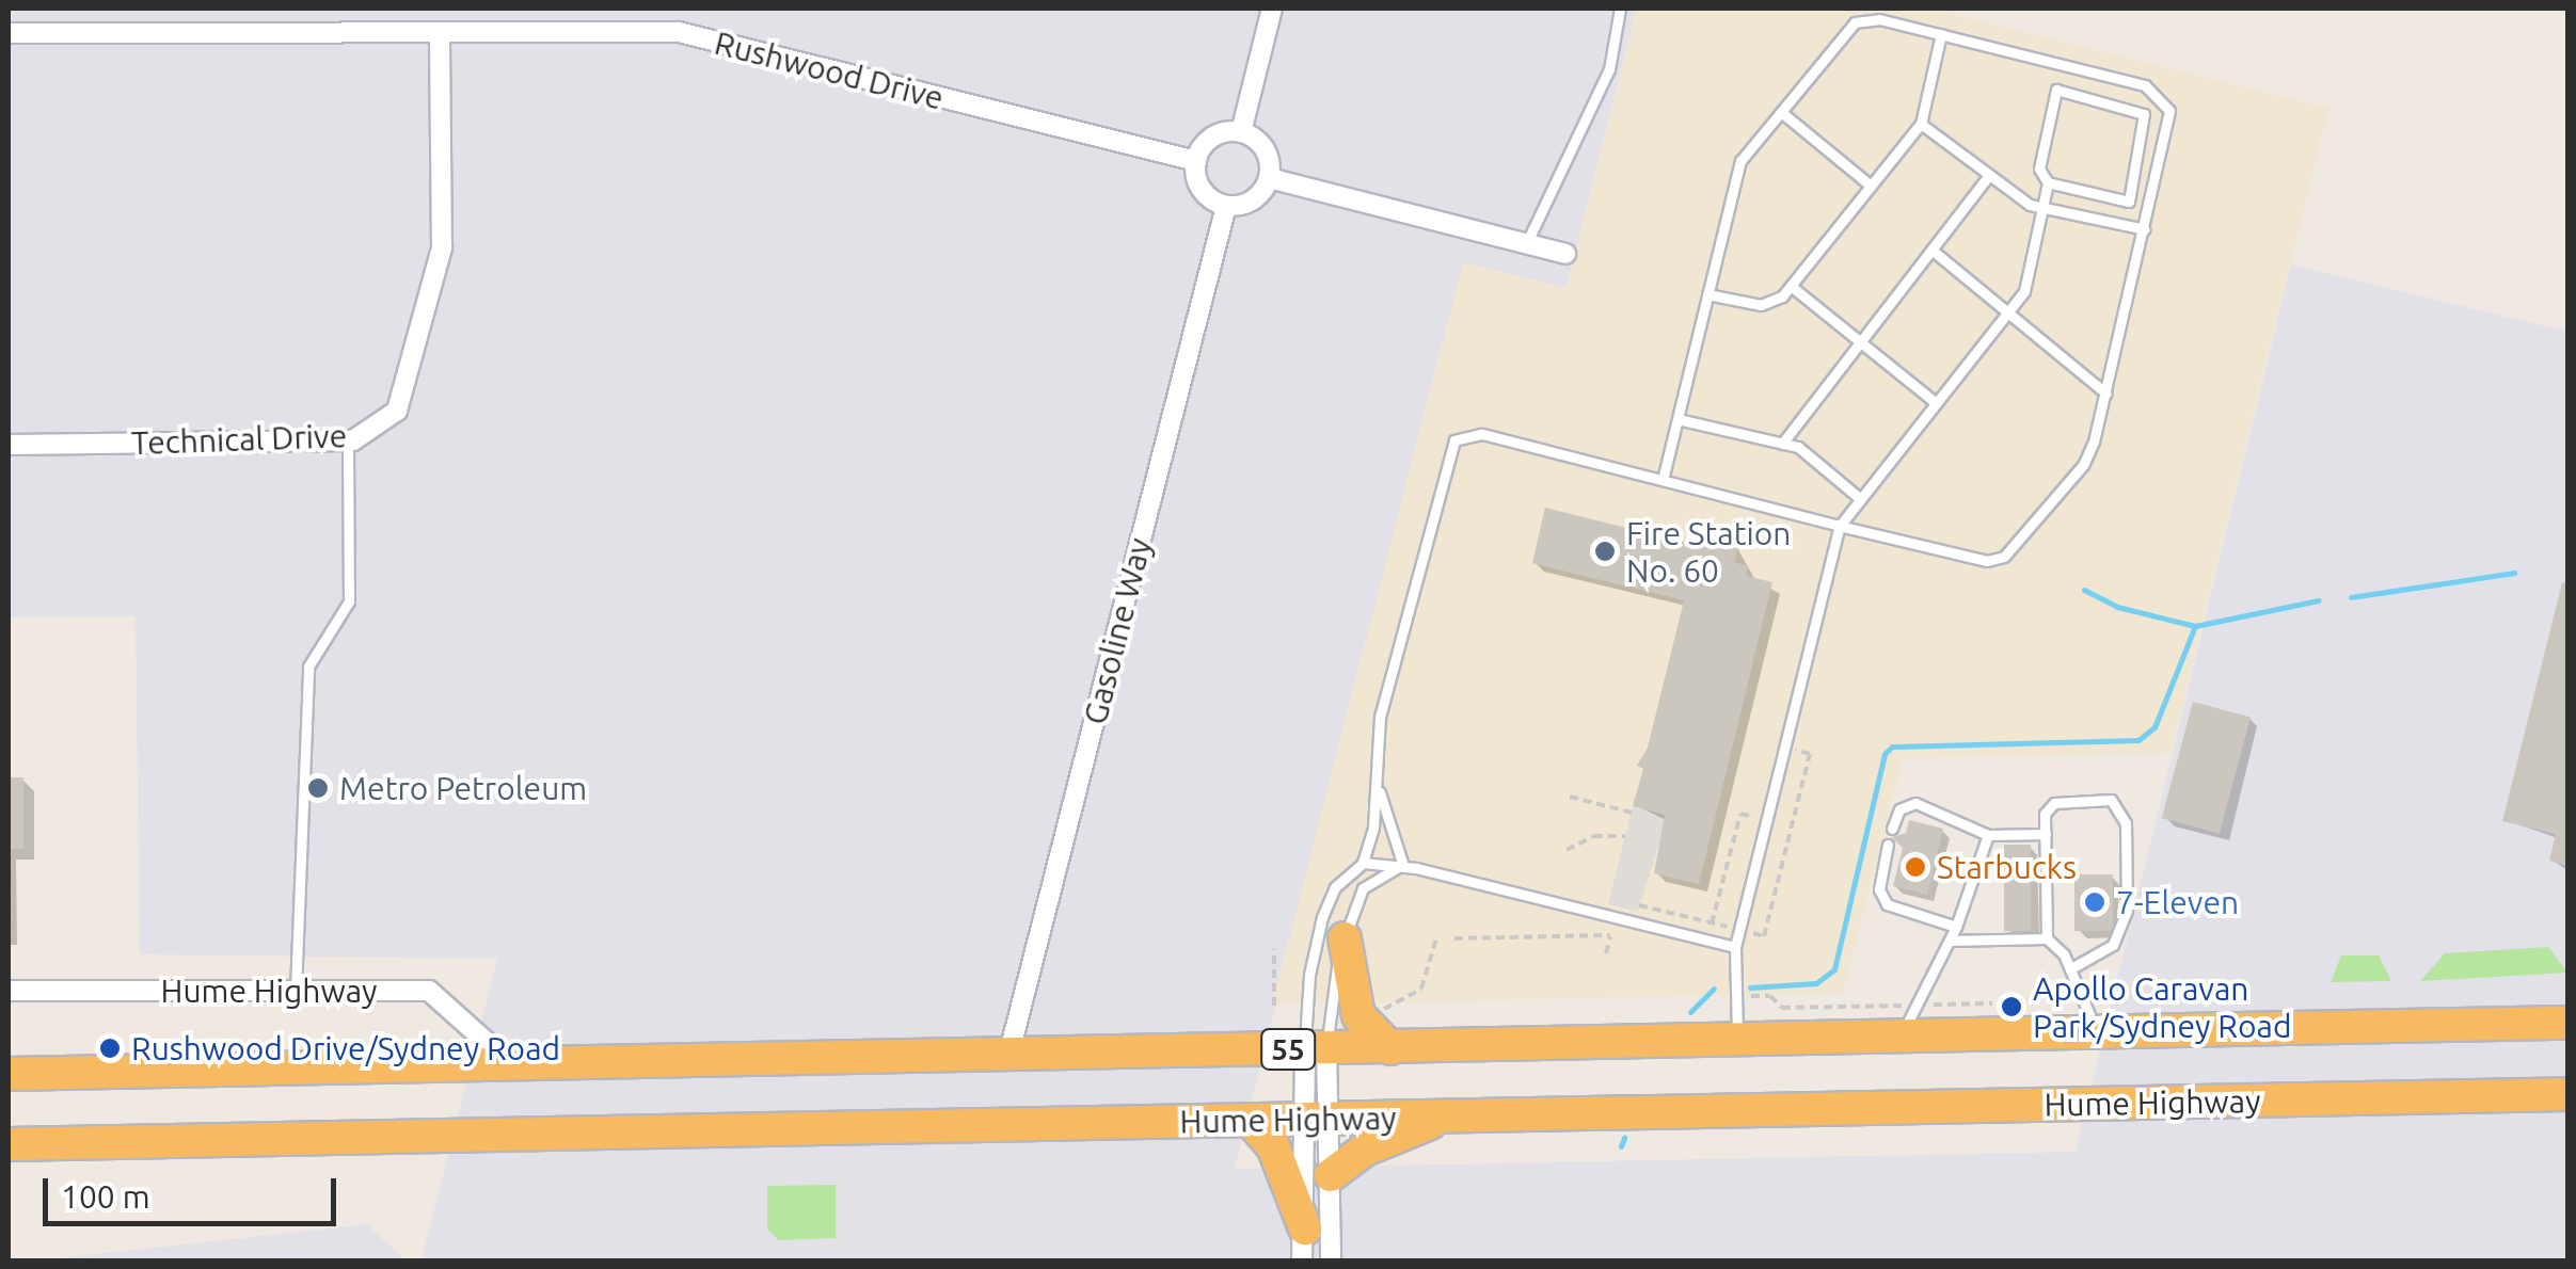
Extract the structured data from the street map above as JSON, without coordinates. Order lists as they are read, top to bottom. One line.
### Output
{"streets":{"highway":["Hume Highway","55"],"street":["Rushwood Drive","Technical Drive","Gasoline Way"]},"crossings":[["Rushwood Drive","Technical Drive"],["Rushwood Drive","Gasoline Way"],["Gasoline Way","55"],["Hume Highway","55"]],"places":["Fire Station No. 60","Metro Petroleum","Starbucks","7-Eleven","Apollo Caravan Park/Sydney Road","Rushwood Drive/Sydney Road"],"scale_bar":"100 m"}
